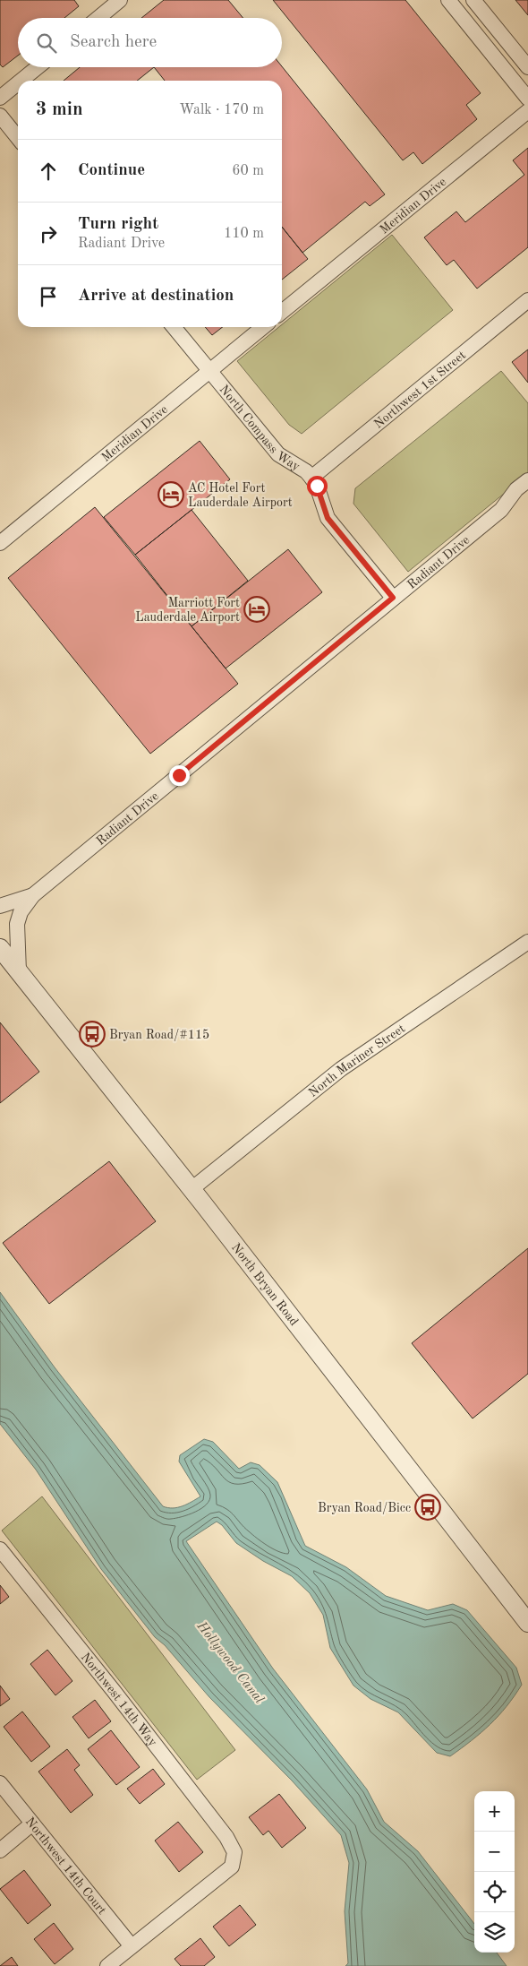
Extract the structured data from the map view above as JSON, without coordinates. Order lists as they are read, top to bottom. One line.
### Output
{"streets":{"street":["Meridian Drive","Northwest 1st Street","North Compass Way","Radiant Drive","North Mariner Street","North Bryan Road","Northwest 14th Way","Northwest 14th Court"]},"crossings":[["Meridian Drive","North Compass Way"],["Northwest 1st Street","North Compass Way"],["North Compass Way","Radiant Drive"],["Radiant Drive","North Bryan Road"],["North Mariner Street","North Bryan Road"],["Northwest 14th Way","Northwest 14th Court"]],"water":["Hollywood Canal"],"places":{"hotel":["AC Hotel Fort Lauderdale Airport","Marriott Fort Lauderdale Airport"],"bus stop":["Bryan Road/#115","Bryan Road/Bicc"]},"page":{"search":"Search here","heading":["3 min","Walk · 170 m"],"list":[["Continue","60 m"],["Turn right","Radiant Drive","110 m"],"Arrive at destination"],"map_buttons":["+","−"]}}
